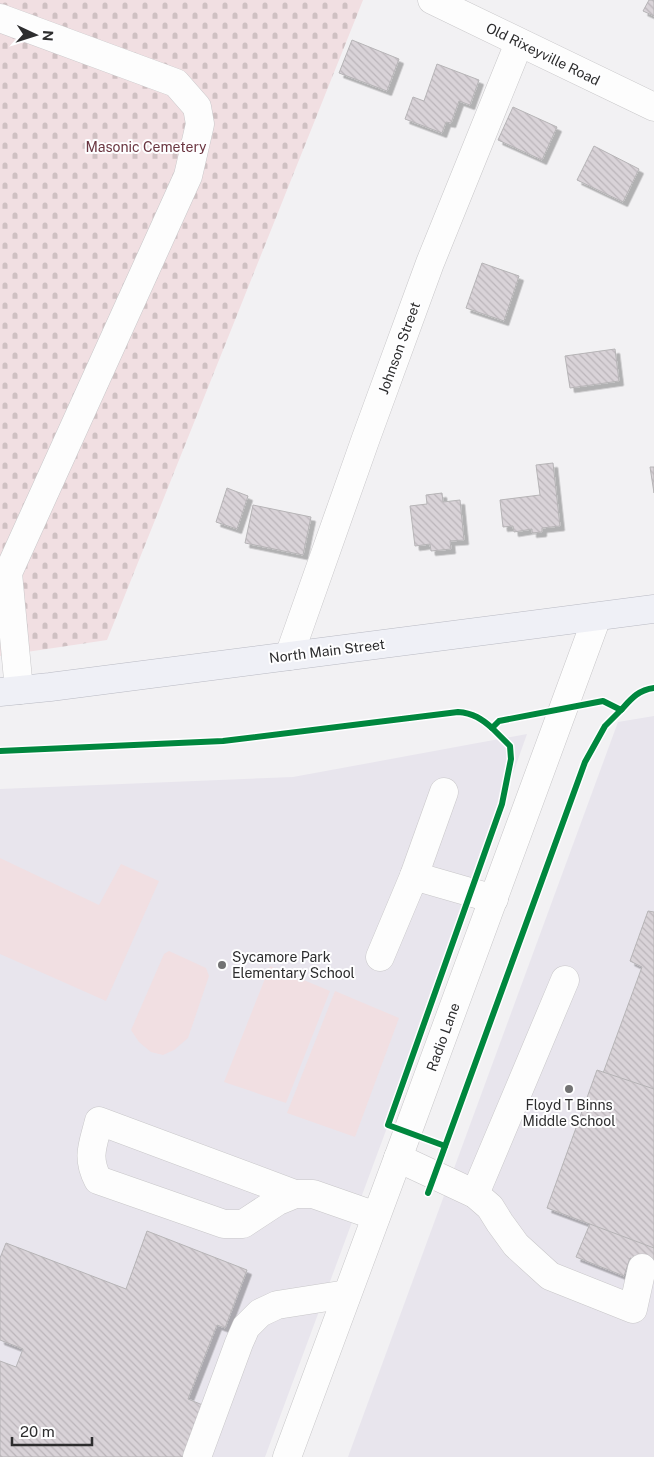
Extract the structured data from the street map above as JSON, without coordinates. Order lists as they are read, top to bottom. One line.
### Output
{"streets":{"main road":["North Main Street"],"street":["Old Rixeyville Road","Johnson Street","Radio Lane"]},"crossings":[["Old Rixeyville Road","Johnson Street"],["Johnson Street","North Main Street"],["North Main Street","Radio Lane"]],"parks":["Masonic Cemetery"],"places":["Sycamore Park Elementary School","Floyd T Binns Middle School"],"scale_bar":"20 m","north":"right"}
